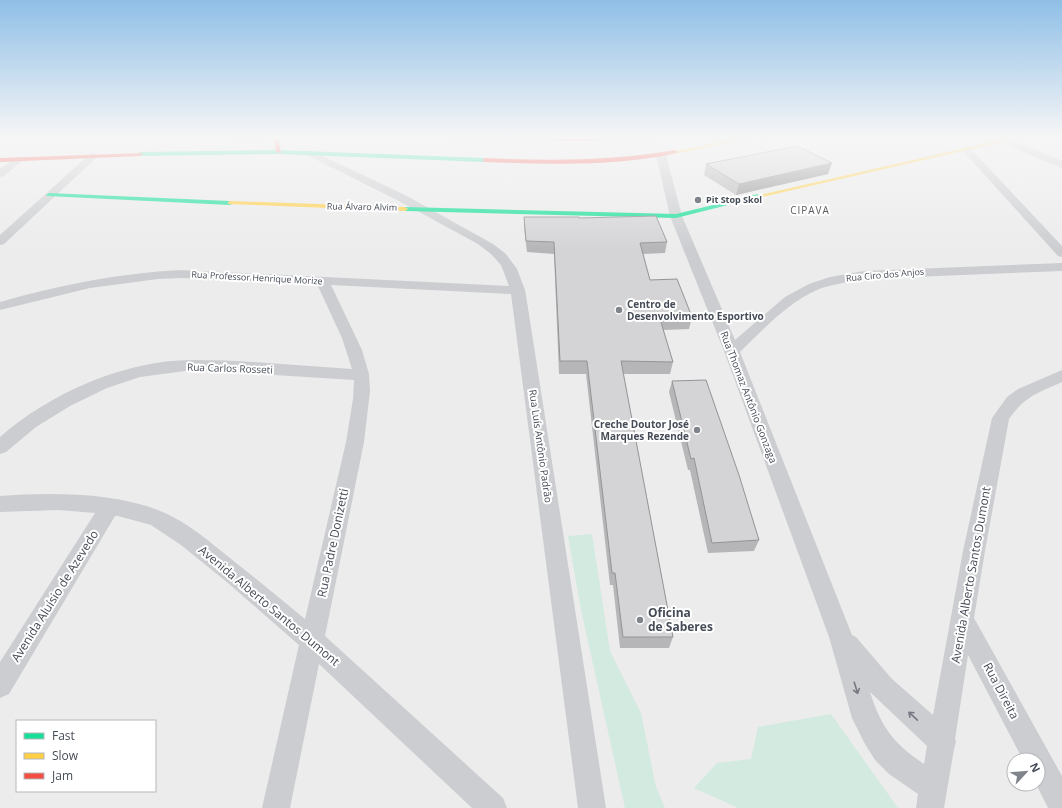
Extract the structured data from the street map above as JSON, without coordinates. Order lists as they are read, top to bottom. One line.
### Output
{"streets":{"main road":["Rua Álvaro Alvim"],"street":["Rua Ciro dos Anjos","Rua Professor Henrique Morize","Rua Carlos Rosseti","Rua Thomaz Antônio Gonzaga","Rua Luís Antônio Padrão","Rua Padre Donizetti","Avenida Alberto Santos Dumont","Avenida Aluísio de Azevedo","Rua Direita"]},"crossings":[["Rua Álvaro Alvim","Rua Thomaz Antônio Gonzaga"],["Rua Álvaro Alvim","Rua Luís Antônio Padrão"],["Rua Ciro dos Anjos","Rua Thomaz Antônio Gonzaga"],["Rua Professor Henrique Morize","Rua Luís Antônio Padrão"],["Rua Professor Henrique Morize","Rua Padre Donizetti"],["Rua Carlos Rosseti","Rua Padre Donizetti"],["Rua Thomaz Antônio Gonzaga","Avenida Alberto Santos Dumont"],["Rua Padre Donizetti","Avenida Alberto Santos Dumont"],["Avenida Alberto Santos Dumont","Avenida Aluísio de Azevedo"],["Avenida Alberto Santos Dumont","Rua Direita"]],"districts":["CIPAVA"],"places":["Pit Stop Skol","Centro de Desenvolvimento Esportivo","Creche Doutor José Marques Rezende","Oficina de Saberes"],"legend":["Fast","Slow","Jam"],"north":"top right"}
